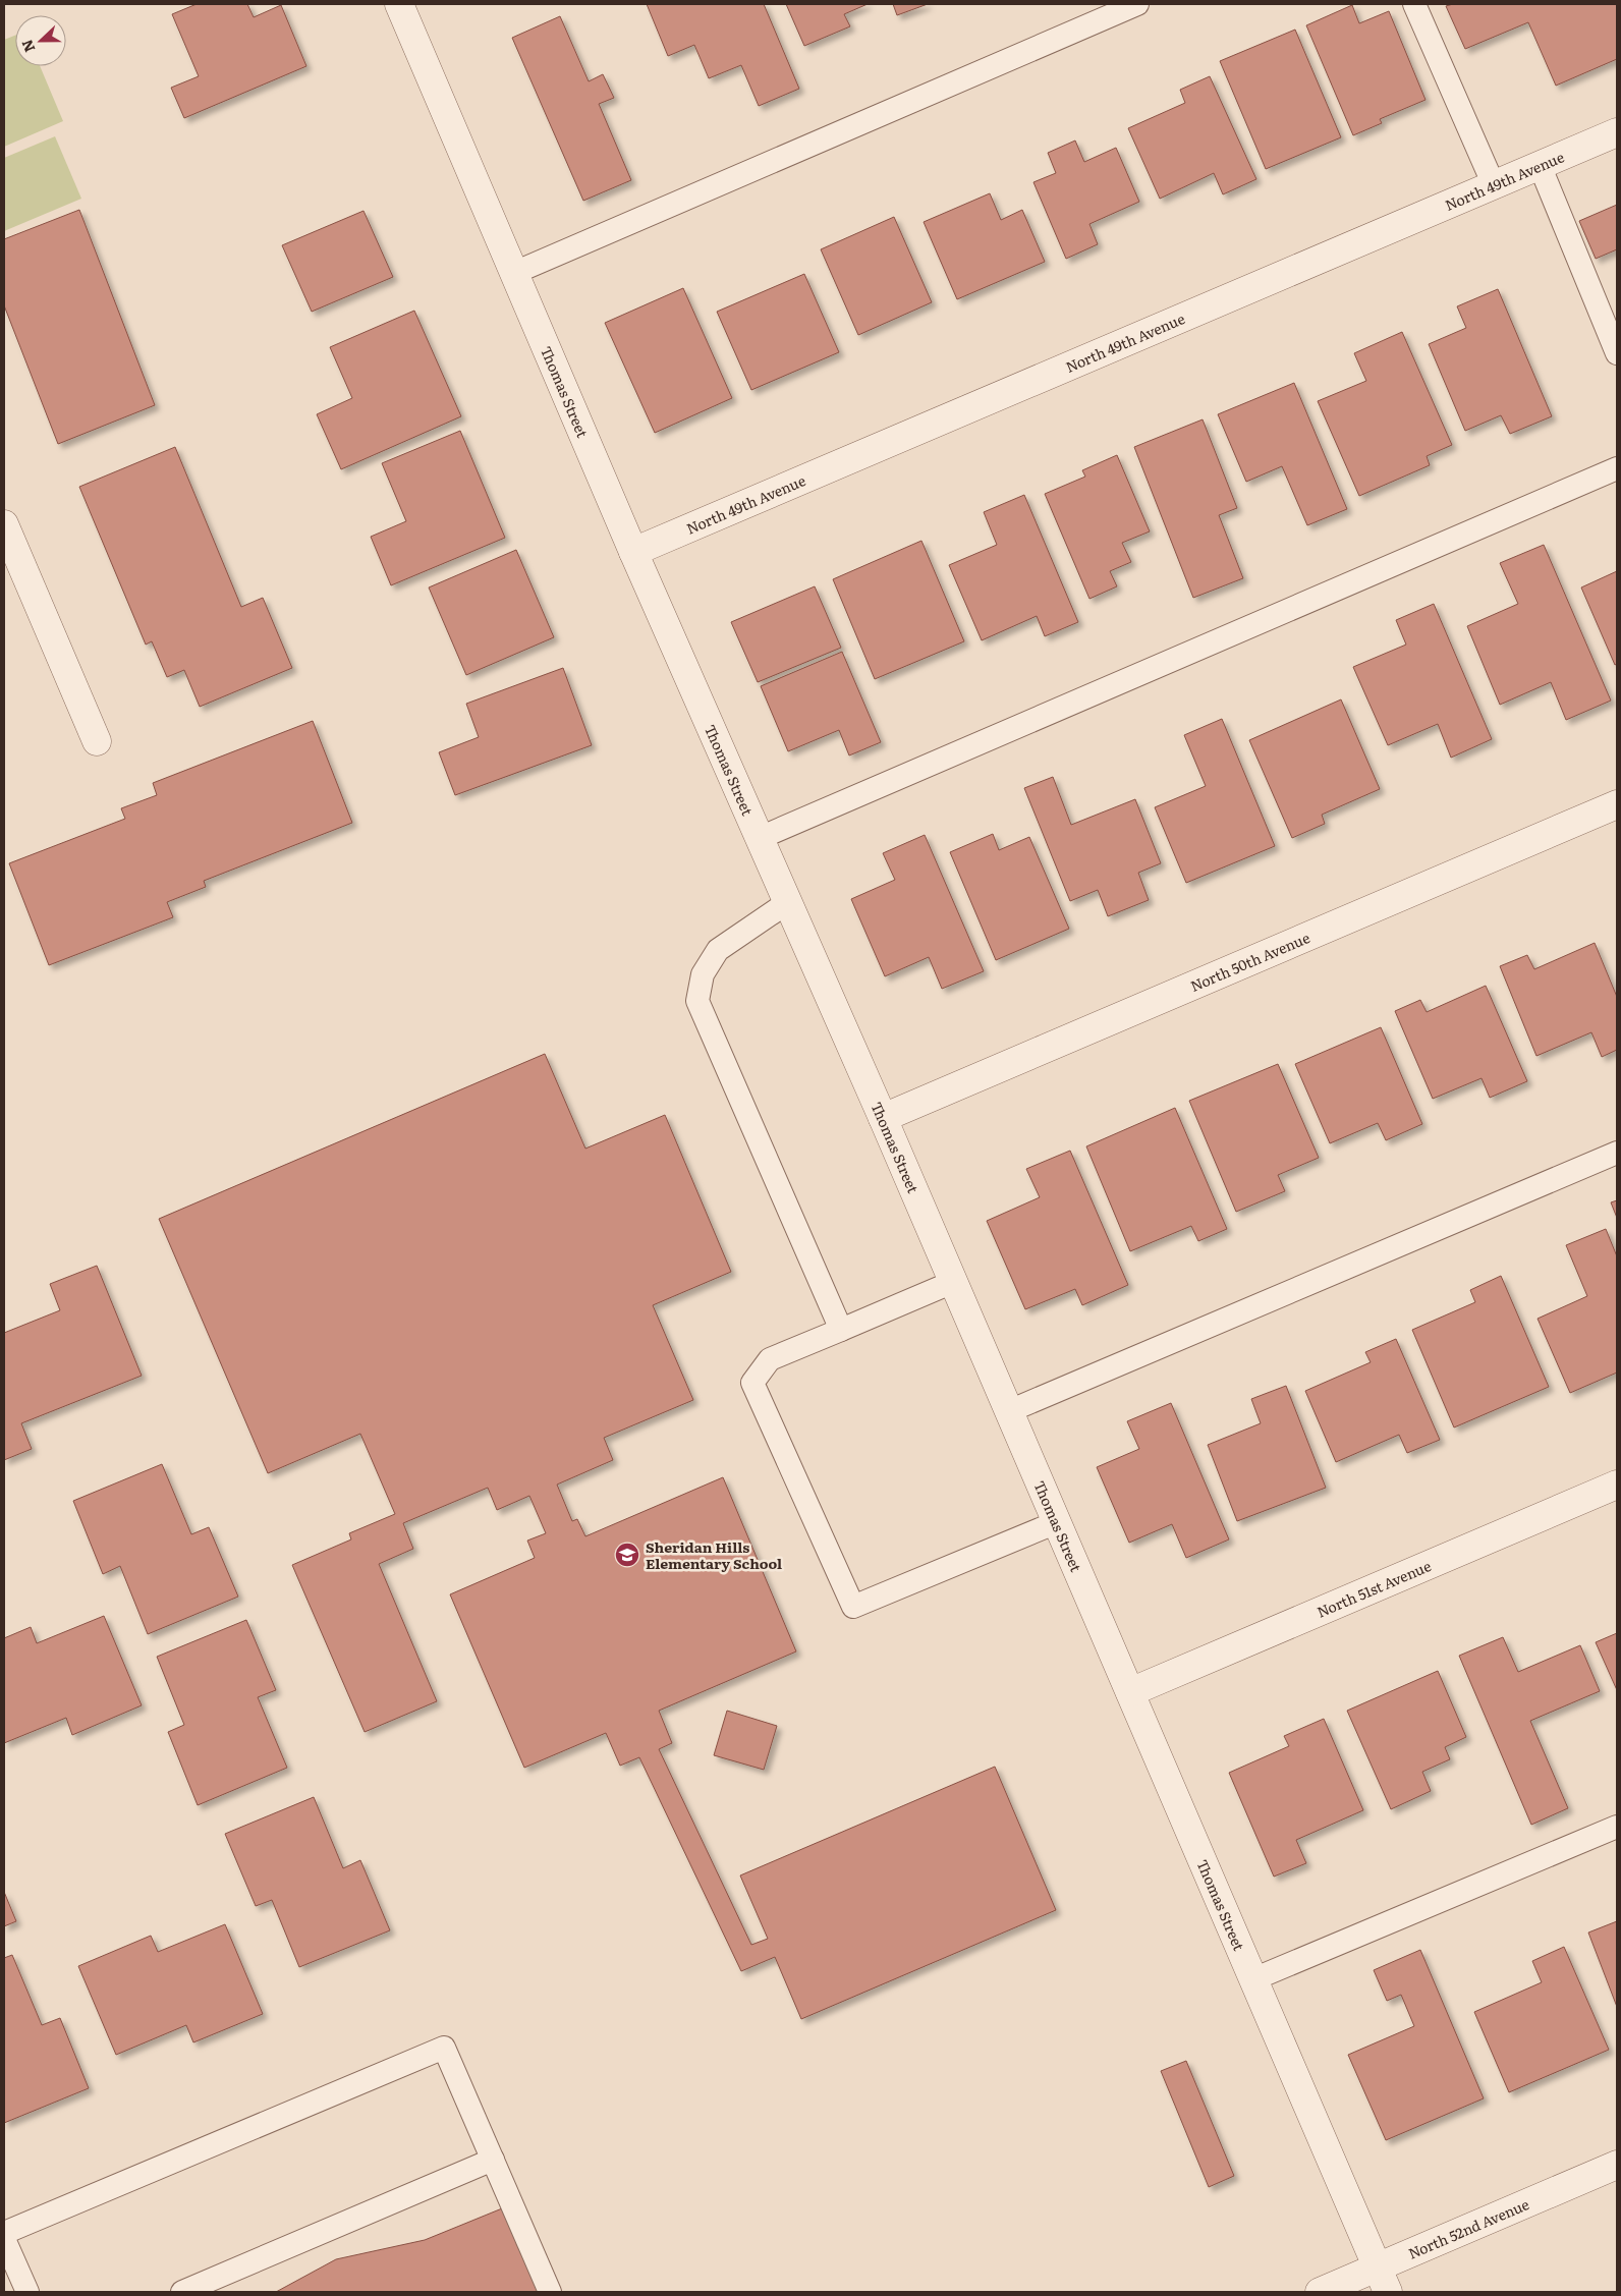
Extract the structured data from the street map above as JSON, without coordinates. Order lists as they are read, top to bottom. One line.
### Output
{"streets":{"street":["North 49th Avenue","Thomas Street","North 50th Avenue","North 51st Avenue","North 52nd Avenue"]},"crossings":[["North 49th Avenue","Thomas Street"],["Thomas Street","North 50th Avenue"],["Thomas Street","North 51st Avenue"],["Thomas Street","North 52nd Avenue"]],"places":{"school or university":["Sheridan Hills Elementary School"]},"north":"left"}
